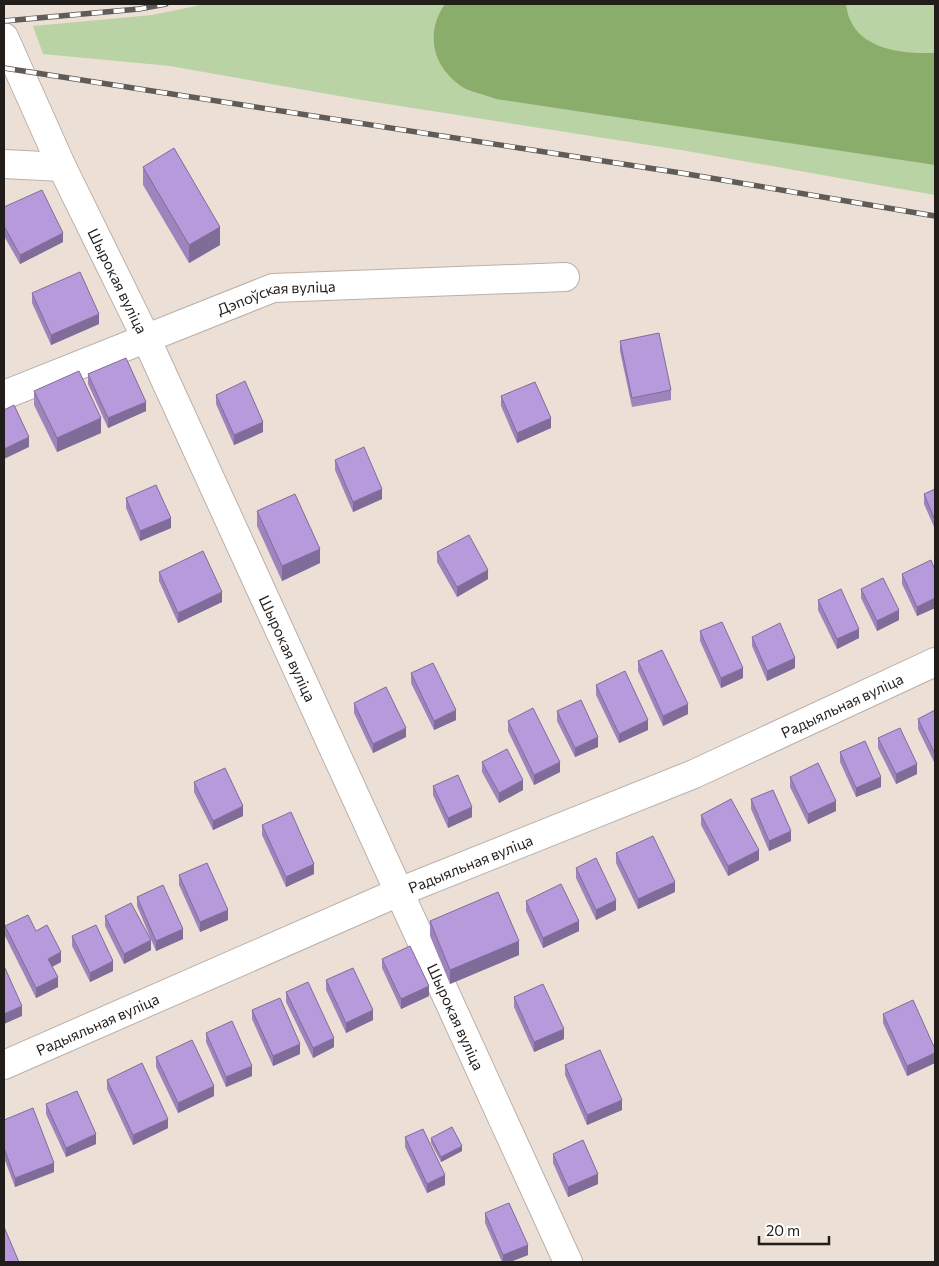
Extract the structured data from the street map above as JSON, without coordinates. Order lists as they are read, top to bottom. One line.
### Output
{"streets":{"street":["Шырокая вуліца","Дэпоўская вуліца","Радыяльная вуліца"]},"crossings":[["Шырокая вуліца","Дэпоўская вуліца"],["Шырокая вуліца","Радыяльная вуліца"]],"scale_bar":"20 m"}
